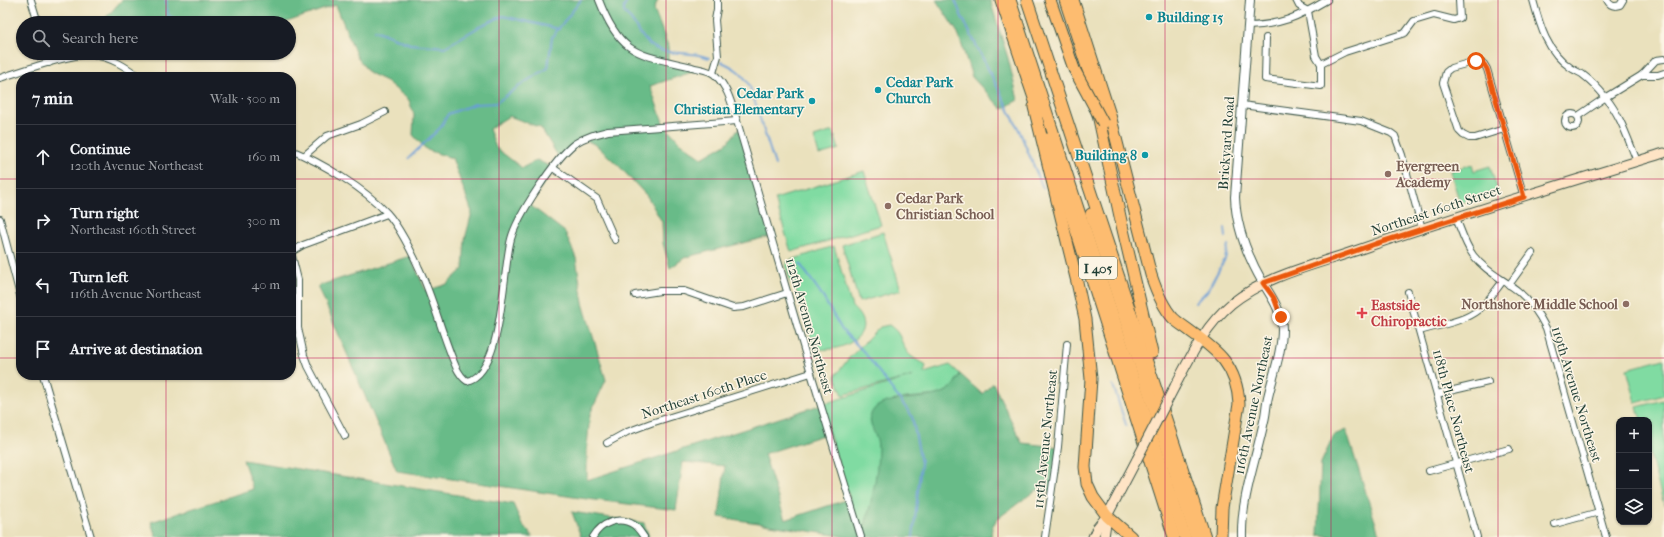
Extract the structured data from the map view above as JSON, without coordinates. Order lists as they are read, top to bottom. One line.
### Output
{"streets":{"highway":["I 405"],"main road":["Northeast 160th Street"],"street":["Brickyard Road","112th Avenue Northeast","Northeast 160th Place","119th Avenue Northeast","116th Avenue Northeast","118th Place Northeast","115th Avenue Northeast"]},"crossings":[["Brickyard Road","Northeast 160th Street"],["Brickyard Road","116th Avenue Northeast"],["Northeast 160th Street","119th Avenue Northeast"],["Northeast 160th Street","116th Avenue Northeast"],["112th Avenue Northeast","Northeast 160th Place"]],"places":{"other":["Building 15","Cedar Park Church","Cedar Park Christian Elementary","Building 8","Evergreen Academy","Cedar Park Christian School","Northshore Middle School"],"health":["Eastside Chiropractic"]},"page":{"search":"Search here","heading":["7 min","Walk · 500 m"],"list":[["Continue","120th Avenue Northeast","160 m"],["Turn right","Northeast 160th Street","300 m"],["Turn left","116th Avenue Northeast","40 m"],"Arrive at destination"],"map_buttons":["+","−"]}}
